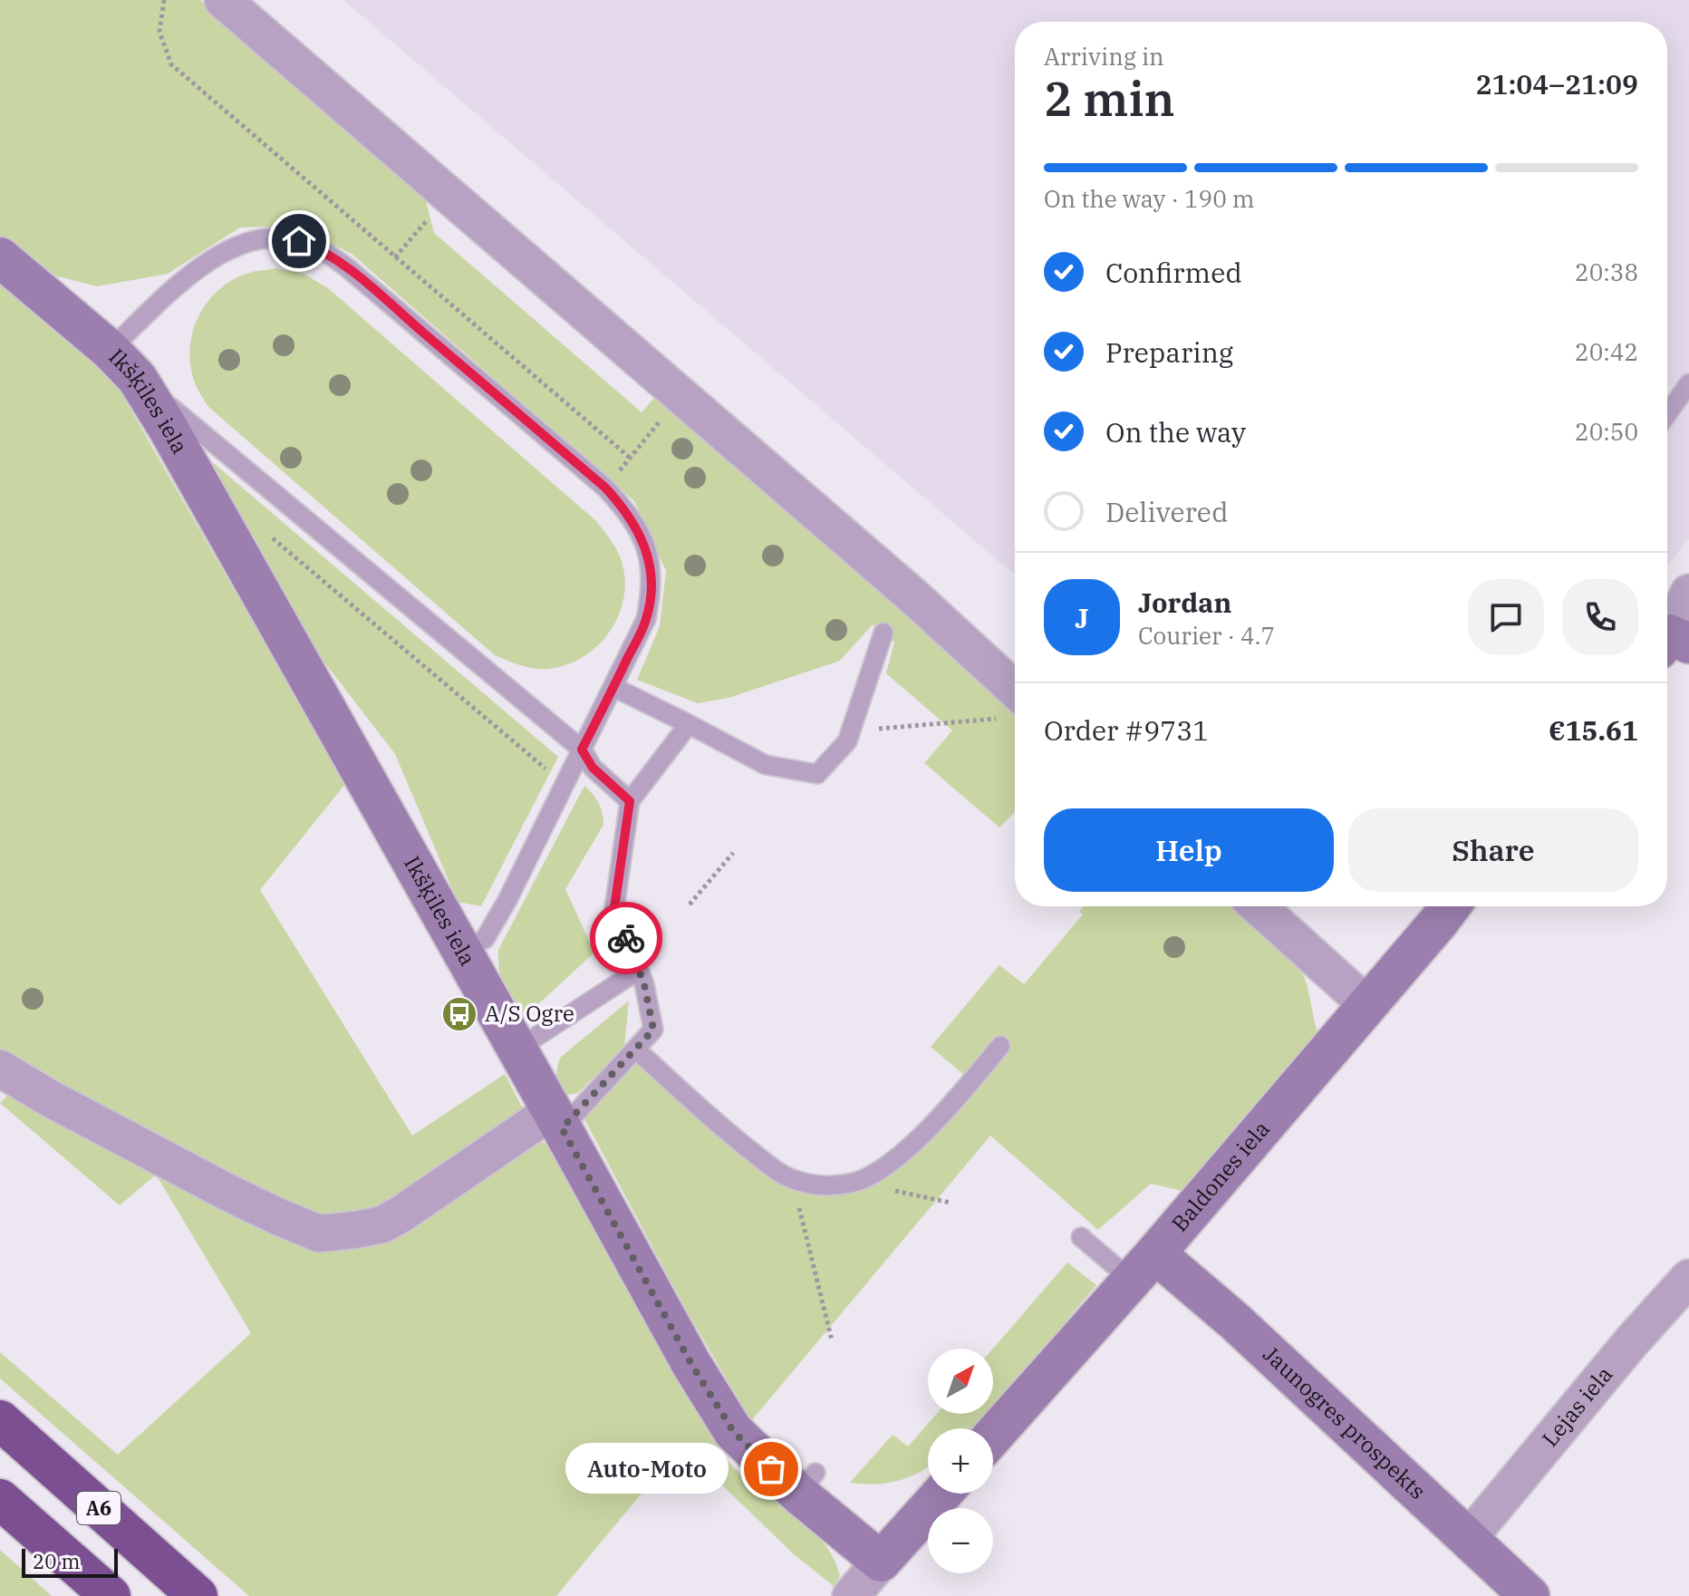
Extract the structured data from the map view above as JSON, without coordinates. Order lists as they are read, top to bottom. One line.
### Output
{"streets":{"highway":["A6"],"street":["Ikšķiles iela","Baldones iela","Lejas iela","Jaunogres prospekts"]},"crossings":[["Baldones iela","Jaunogres prospekts"],["Lejas iela","Jaunogres prospekts"]],"places":{"bus stop":["A/S Ogre"],"other":["Auto-Moto"]},"scale_bar":"20 m","north":"top right","page":{"heading":["2 min","Arriving in","21:04–21:09"],"panel":["Jordan","Courier · 4.7","Order #9731","€15.61"],"bar":"On the way · 190 m","list":[["Confirmed","20:38"],["Preparing","20:42"],["On the way","20:50"],"Delivered"],"round":"J","buttons":["Help","Share"],"map_buttons":["+","−"],"bubble":"Auto-Moto","scale":"20 m"}}
